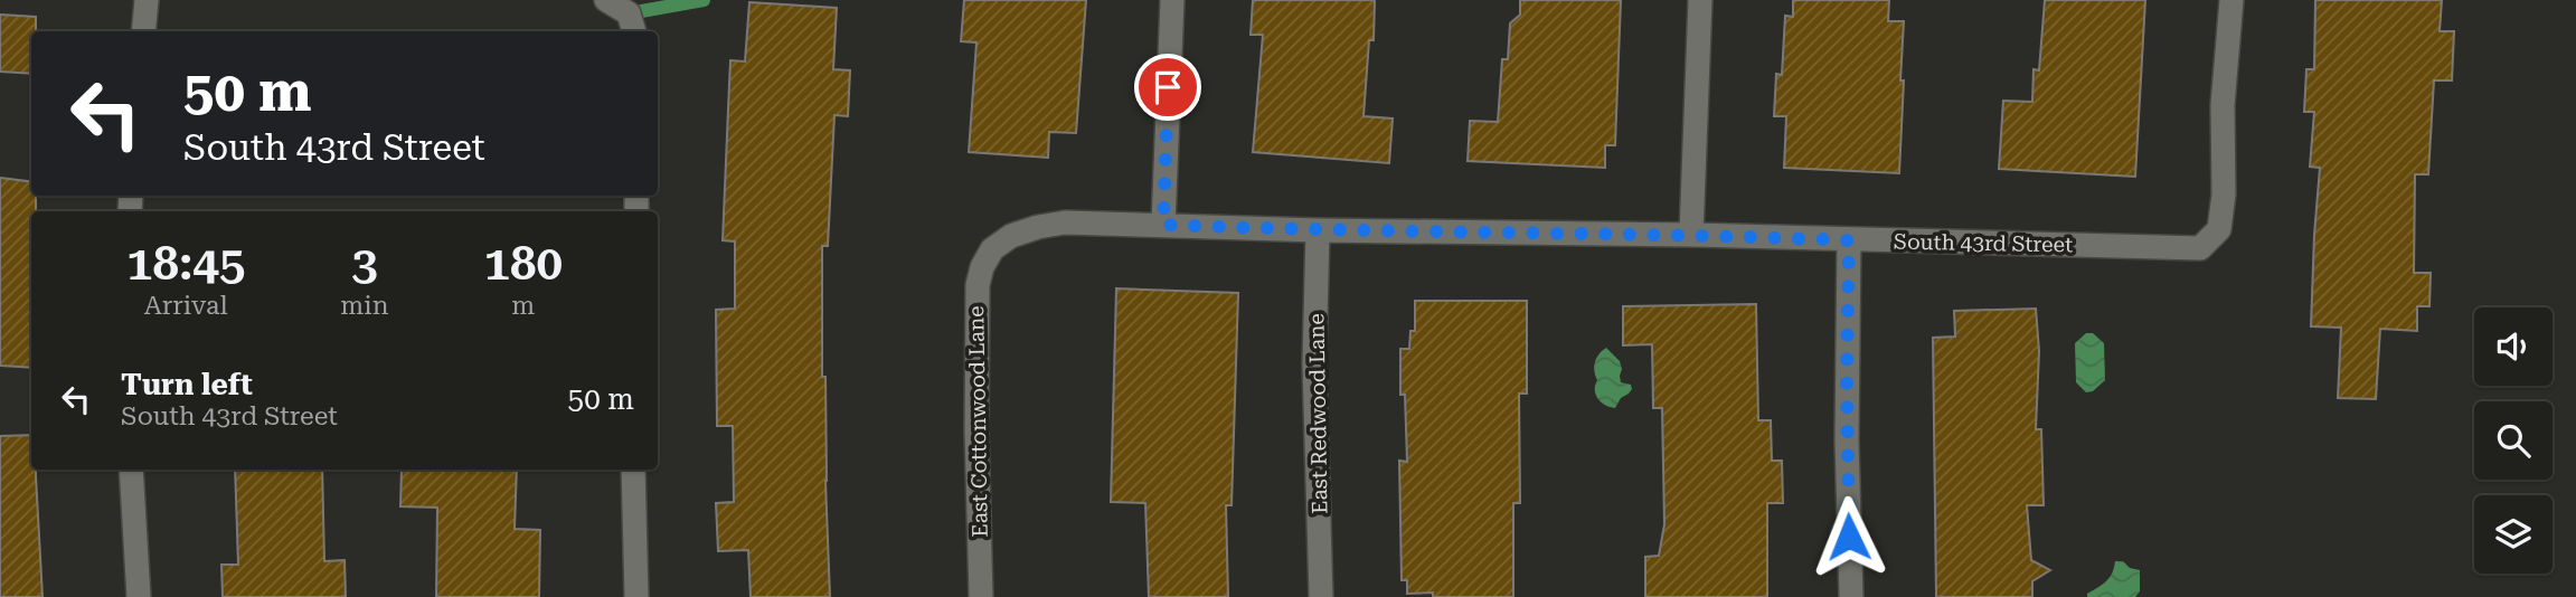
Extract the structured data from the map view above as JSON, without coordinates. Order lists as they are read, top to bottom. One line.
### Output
{"streets":{"street":["South 43rd Street","East Redwood Lane","East Cottonwood Lane"]},"crossings":[["South 43rd Street","East Redwood Lane"],["South 43rd Street","East Cottonwood Lane"]],"page":{"turn":["50 m","South 43rd Street"],"eta":["18:45","Arrival","3","min","180","m"],"list":[{"name":"Turn left","note":"South 43rd Street","value":"50 m"}]}}
